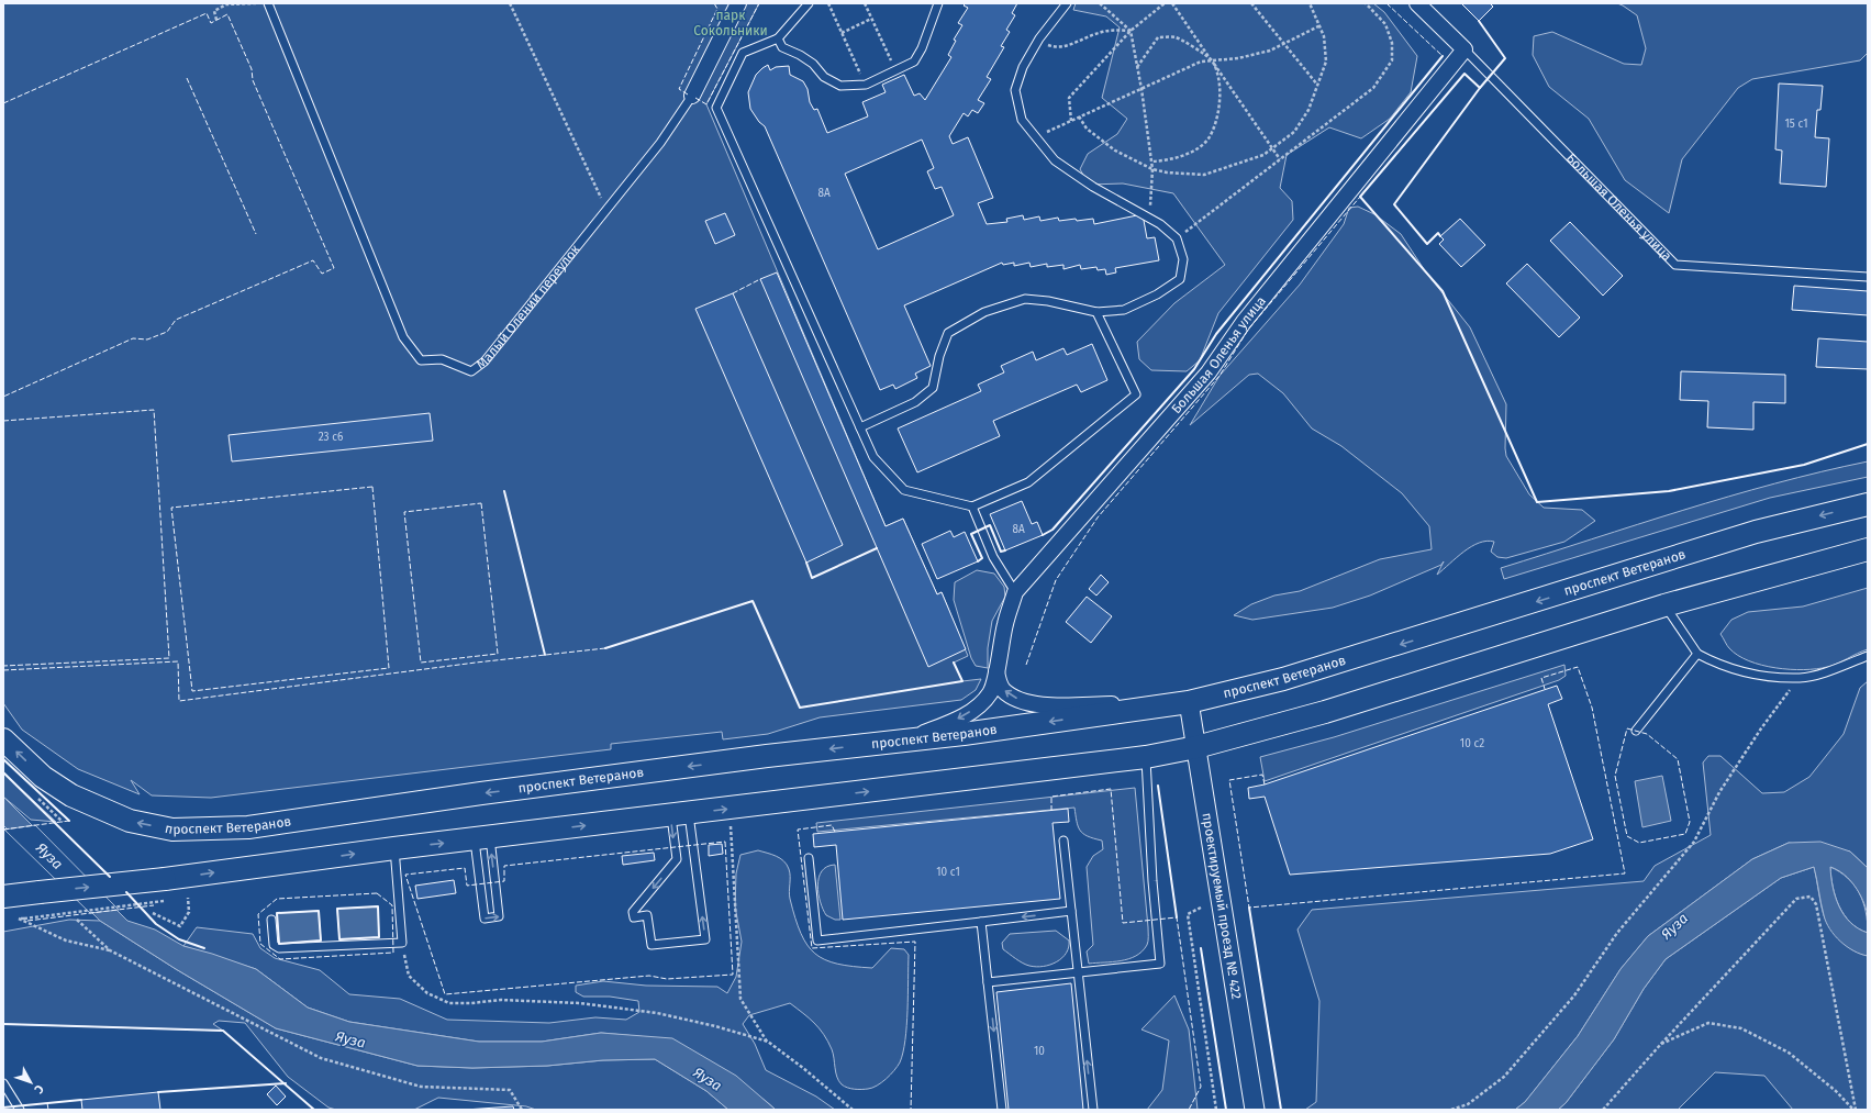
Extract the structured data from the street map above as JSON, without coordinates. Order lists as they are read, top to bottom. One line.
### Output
{"streets":{"main road":["проспект Ветеранов"],"street":["Большая Оленья улица","Малый Олений переулок","проектируемый проезд № 422"]},"crossings":[["Большая Оленья улица","проспект Ветеранов"],["проспект Ветеранов","проектируемый проезд № 422"]],"water":["Яуза"],"parks":["парк Сокольники"],"house_numbers":["15 c1","8А","23 с6","8А","10 с2","10 с1","10"],"north":"bottom right"}
